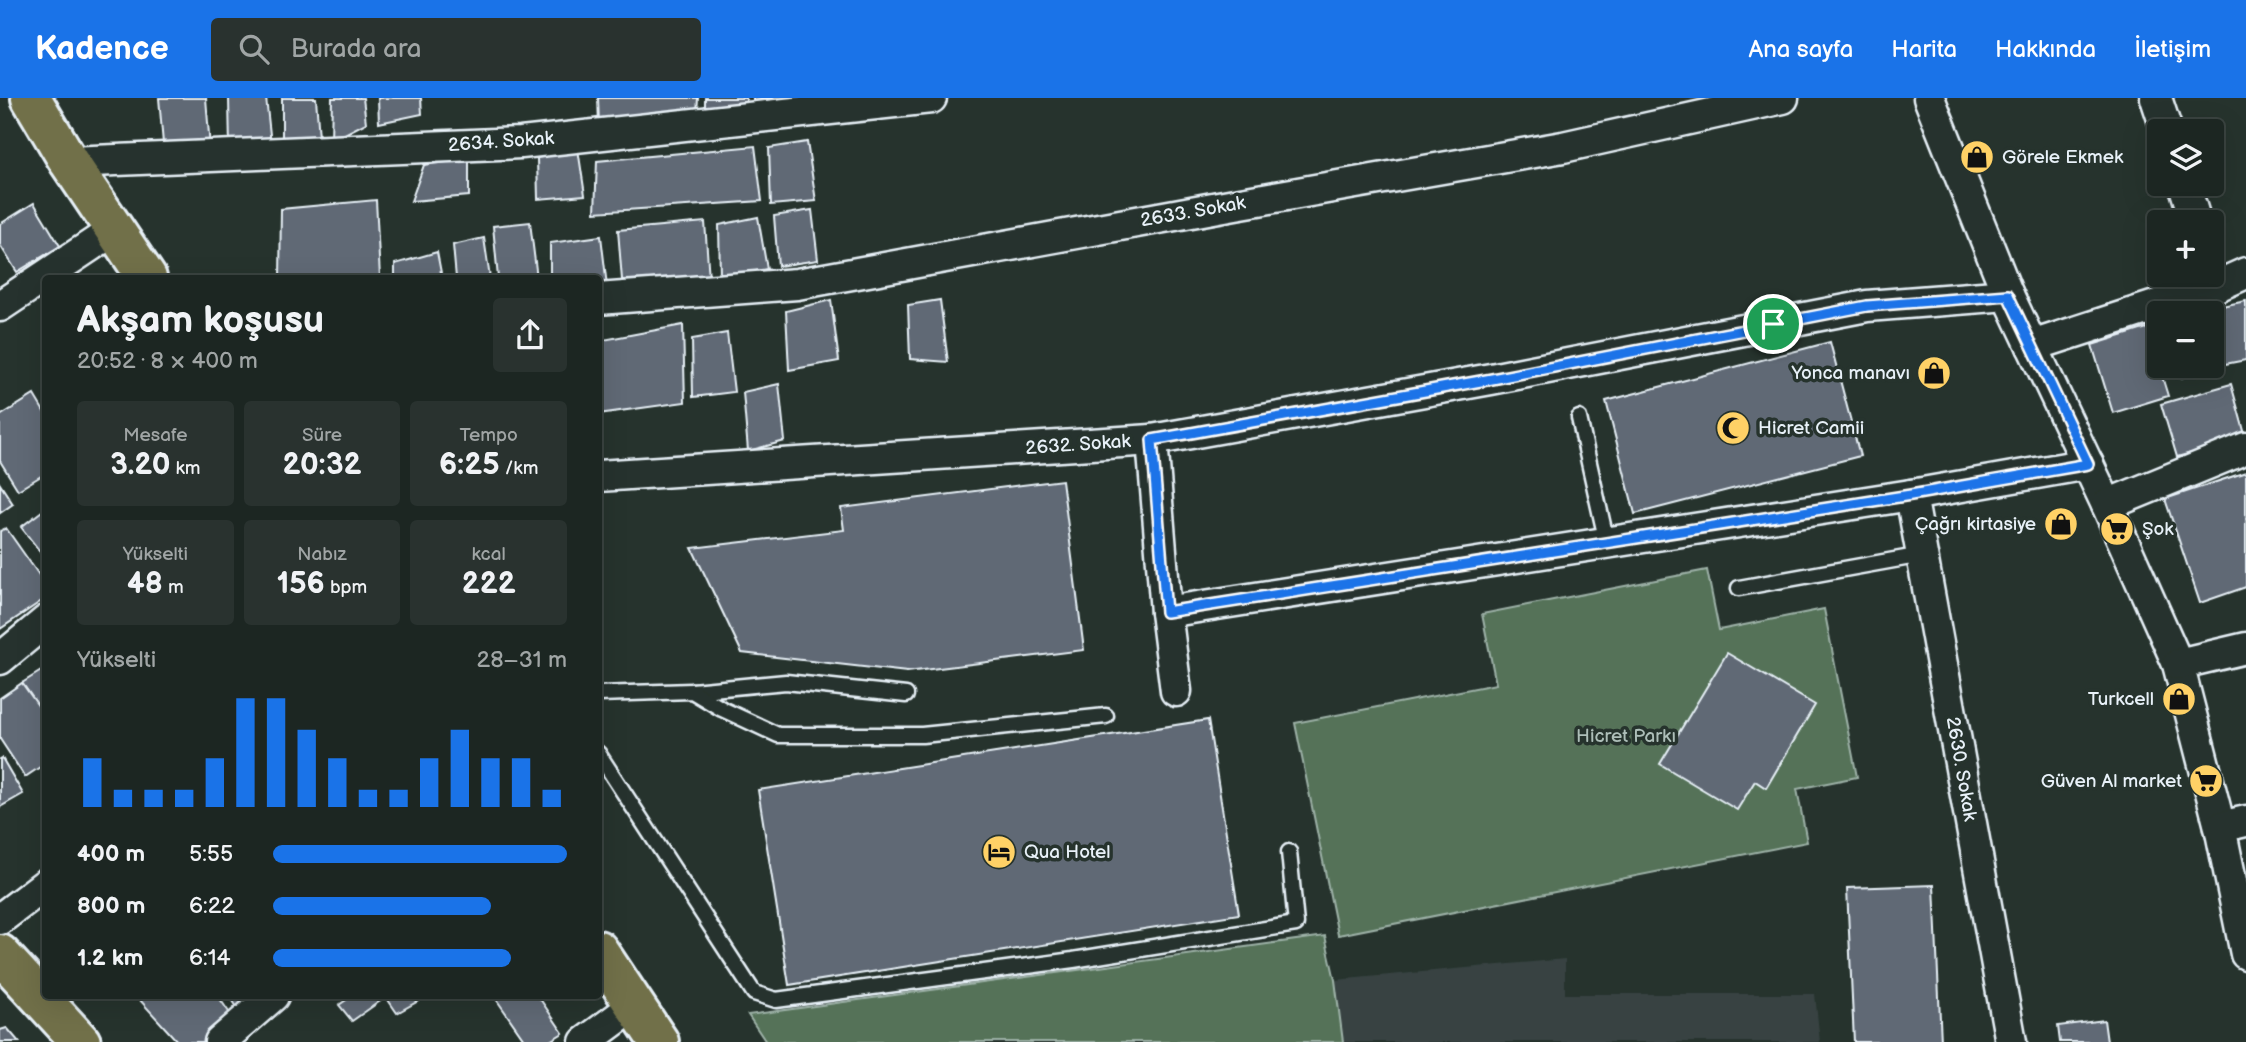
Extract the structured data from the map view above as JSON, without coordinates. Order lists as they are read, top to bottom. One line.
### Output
{"streets":{"street":["2634. Sokak","2633. Sokak","2632. Sokak","2630. Sokak"]},"parks":["Hicret Parkı"],"places":{"shop":["Görele Ekmek","Yonca manavı","Çağrı kirtasiye","Turkcell"],"mosque":["Hicret Camii"],"supermarket":["Şok","Güven Al market"],"hotel":["Qua Hotel"]},"page":{"header":"Kadence","search":"Burada ara","nav":["Ana sayfa","Harita","Hakkında","İletişim"],"map_buttons":["+","−"],"heading":["Akşam koşusu","20:52 · 8 × 400 m"],"stats":[["Mesafe","3.20 km"],["Süre","20:32"],["Tempo","6:25 /km"],["Yükselti","48 m"],["Nabız","156 bpm"],["kcal","222"]],"chart":["Yükselti","28–31 m"],"list":[{"name":"400 m","note":"5:55"},{"name":"800 m","note":"6:22"},{"name":"1.2 km","note":"6:14"}]}}
